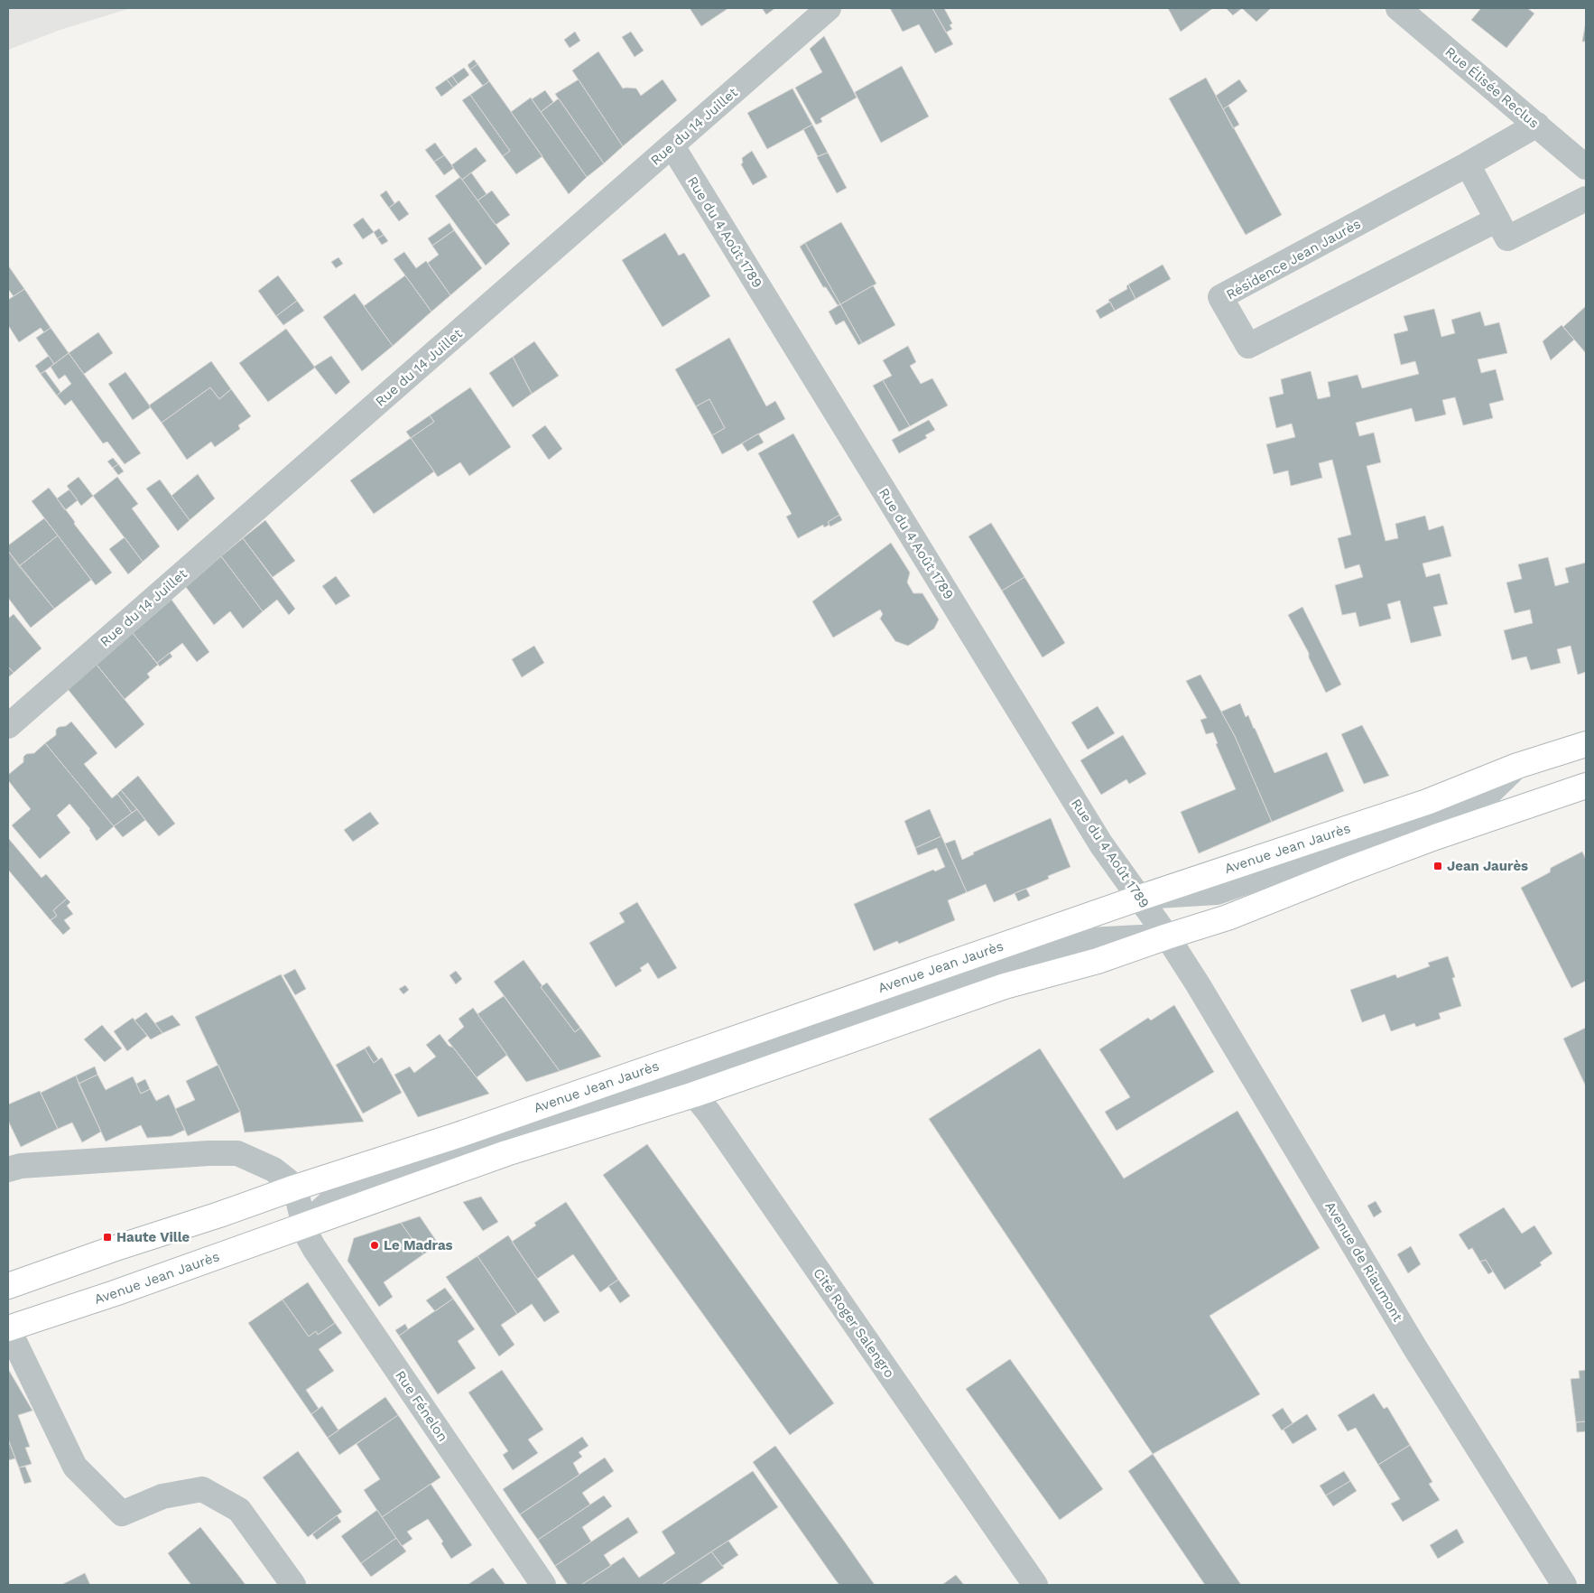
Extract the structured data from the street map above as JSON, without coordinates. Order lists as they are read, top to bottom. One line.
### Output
{"streets":{"main road":["Avenue Jean Jaurès"],"street":["Rue Élisée Reclus","Rue du 14 Juillet","Rue du 4 Août 1789","Résidence Jean Jaurès","Avenue de Riaumont","Cité Roger Salengro","Rue Fénelon"]},"crossings":[["Rue Élisée Reclus","Résidence Jean Jaurès"],["Rue du 14 Juillet","Rue du 4 Août 1789"],["Rue du 4 Août 1789","Avenue Jean Jaurès"],["Rue du 4 Août 1789","Avenue de Riaumont"],["Avenue Jean Jaurès","Avenue de Riaumont"],["Avenue Jean Jaurès","Cité Roger Salengro"],["Avenue Jean Jaurès","Rue Fénelon"]],"places":{"transit":["Jean Jaurès","Haute Ville"],"other":["Le Madras"]}}
